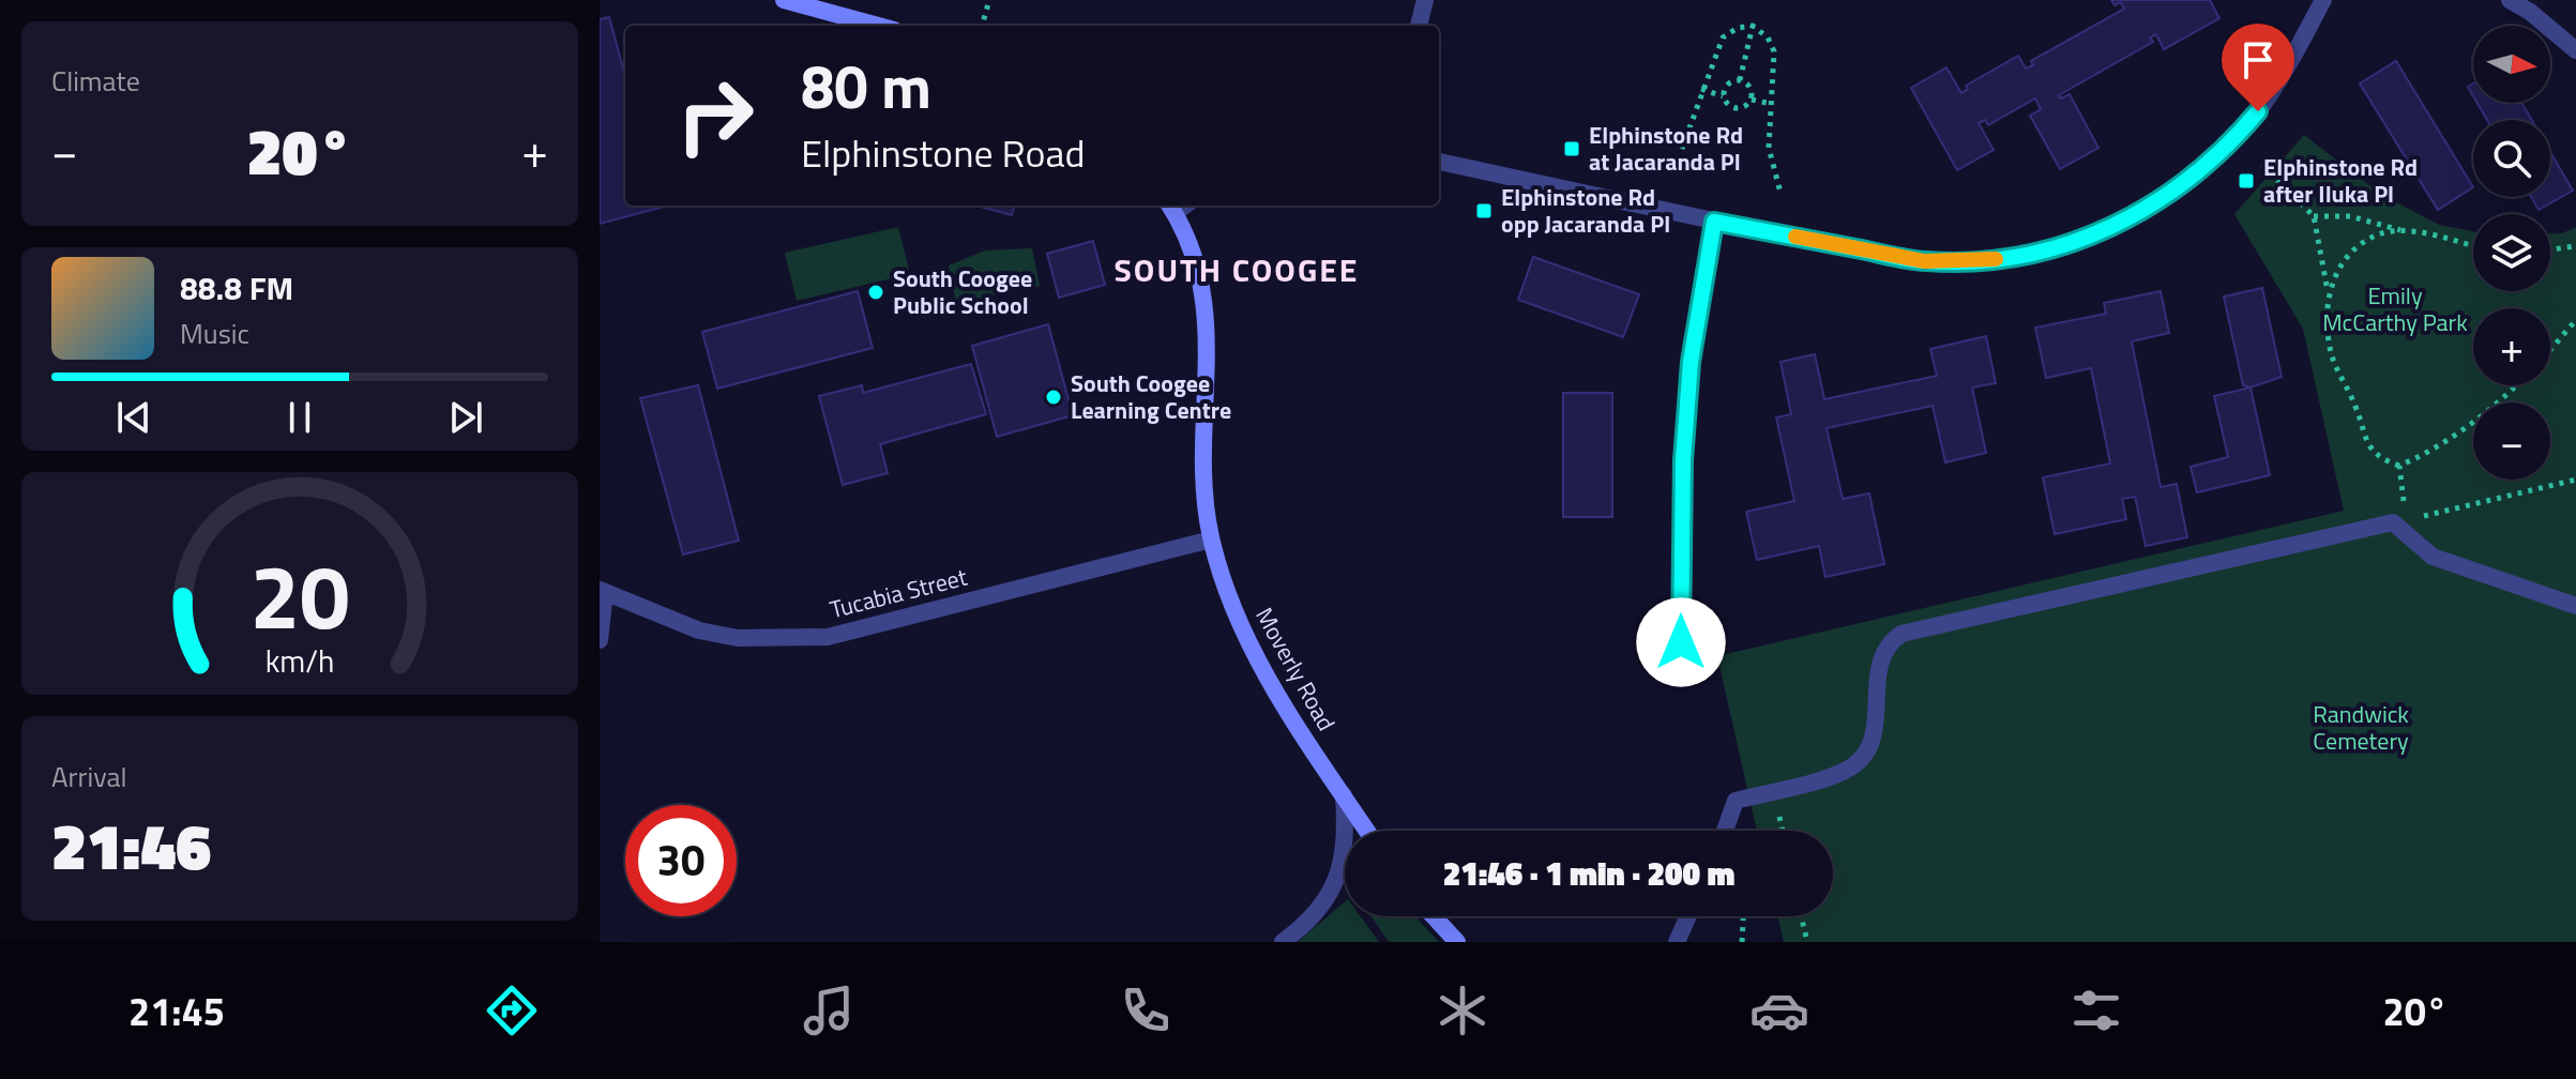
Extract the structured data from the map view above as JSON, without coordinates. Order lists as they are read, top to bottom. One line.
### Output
{"streets":{"street":["Tucabia Street","Moverly Road"]},"crossings":[["Tucabia Street","Moverly Road"]],"districts":["SOUTH COOGEE"],"parks":["Emily McCarthy Park","Randwick Cemetery"],"places":{"transit":["Elphinstone Rd at Jacaranda Pl","Elphinstone Rd after Iluka Pl","Elphinstone Rd opp Jacaranda Pl"],"other":["South Coogee Public School","South Coogee Learning Centre"]},"north":"right","page":{"tile":["Climate",["Arrival","21:46"]],"map_buttons":["+","−"],"turn":["80 m","Elphinstone Road"],"heat":["−","20°","+"],"song":["88.8 FM","Music"],"limit":"30","trip":"21:46 · 1 min · 200 m","tabs":["21:45","20°"],"gauge":["20","km/h"]}}
